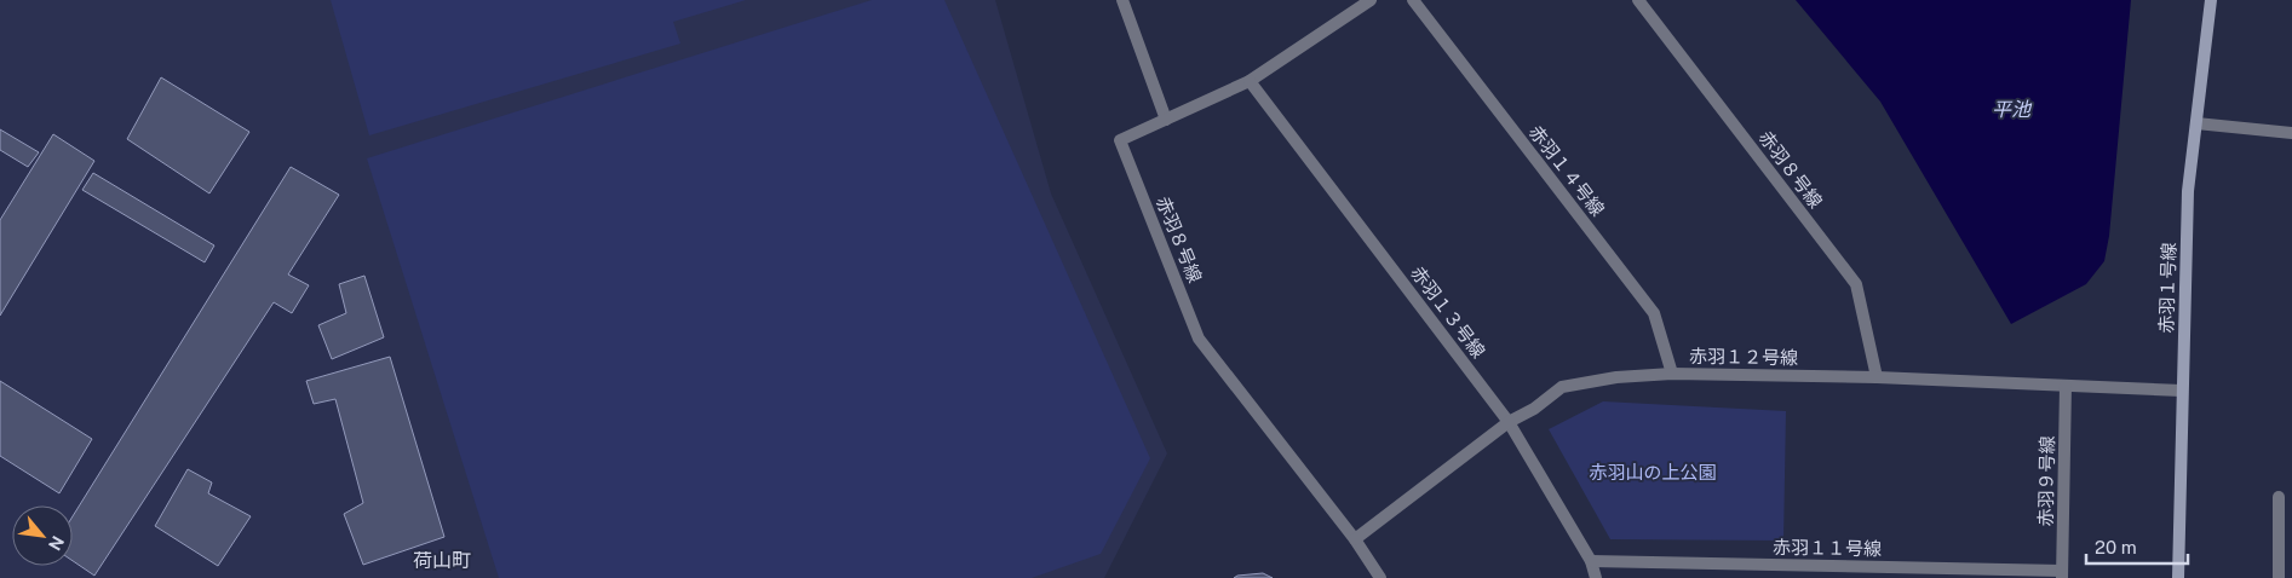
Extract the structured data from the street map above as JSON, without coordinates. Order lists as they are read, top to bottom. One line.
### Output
{"streets":{"street":["赤羽８号線","赤羽１４号線","赤羽１号線","赤羽１３号線","赤羽１２号線","赤羽９号線","赤羽１１号線"]},"crossings":[["赤羽８号線","赤羽１３号線"],["赤羽８号線","赤羽１２号線"],["赤羽１４号線","赤羽１２号線"],["赤羽１号線","赤羽１２号線"],["赤羽１３号線","赤羽１２号線"],["赤羽１３号線","赤羽１１号線"],["赤羽１２号線","赤羽９号線"],["赤羽９号線","赤羽１１号線"]],"districts":["荷山町"],"water":["平池"],"parks":["赤羽山の上公園"],"scale_bar":"20 m","north":"bottom right"}
